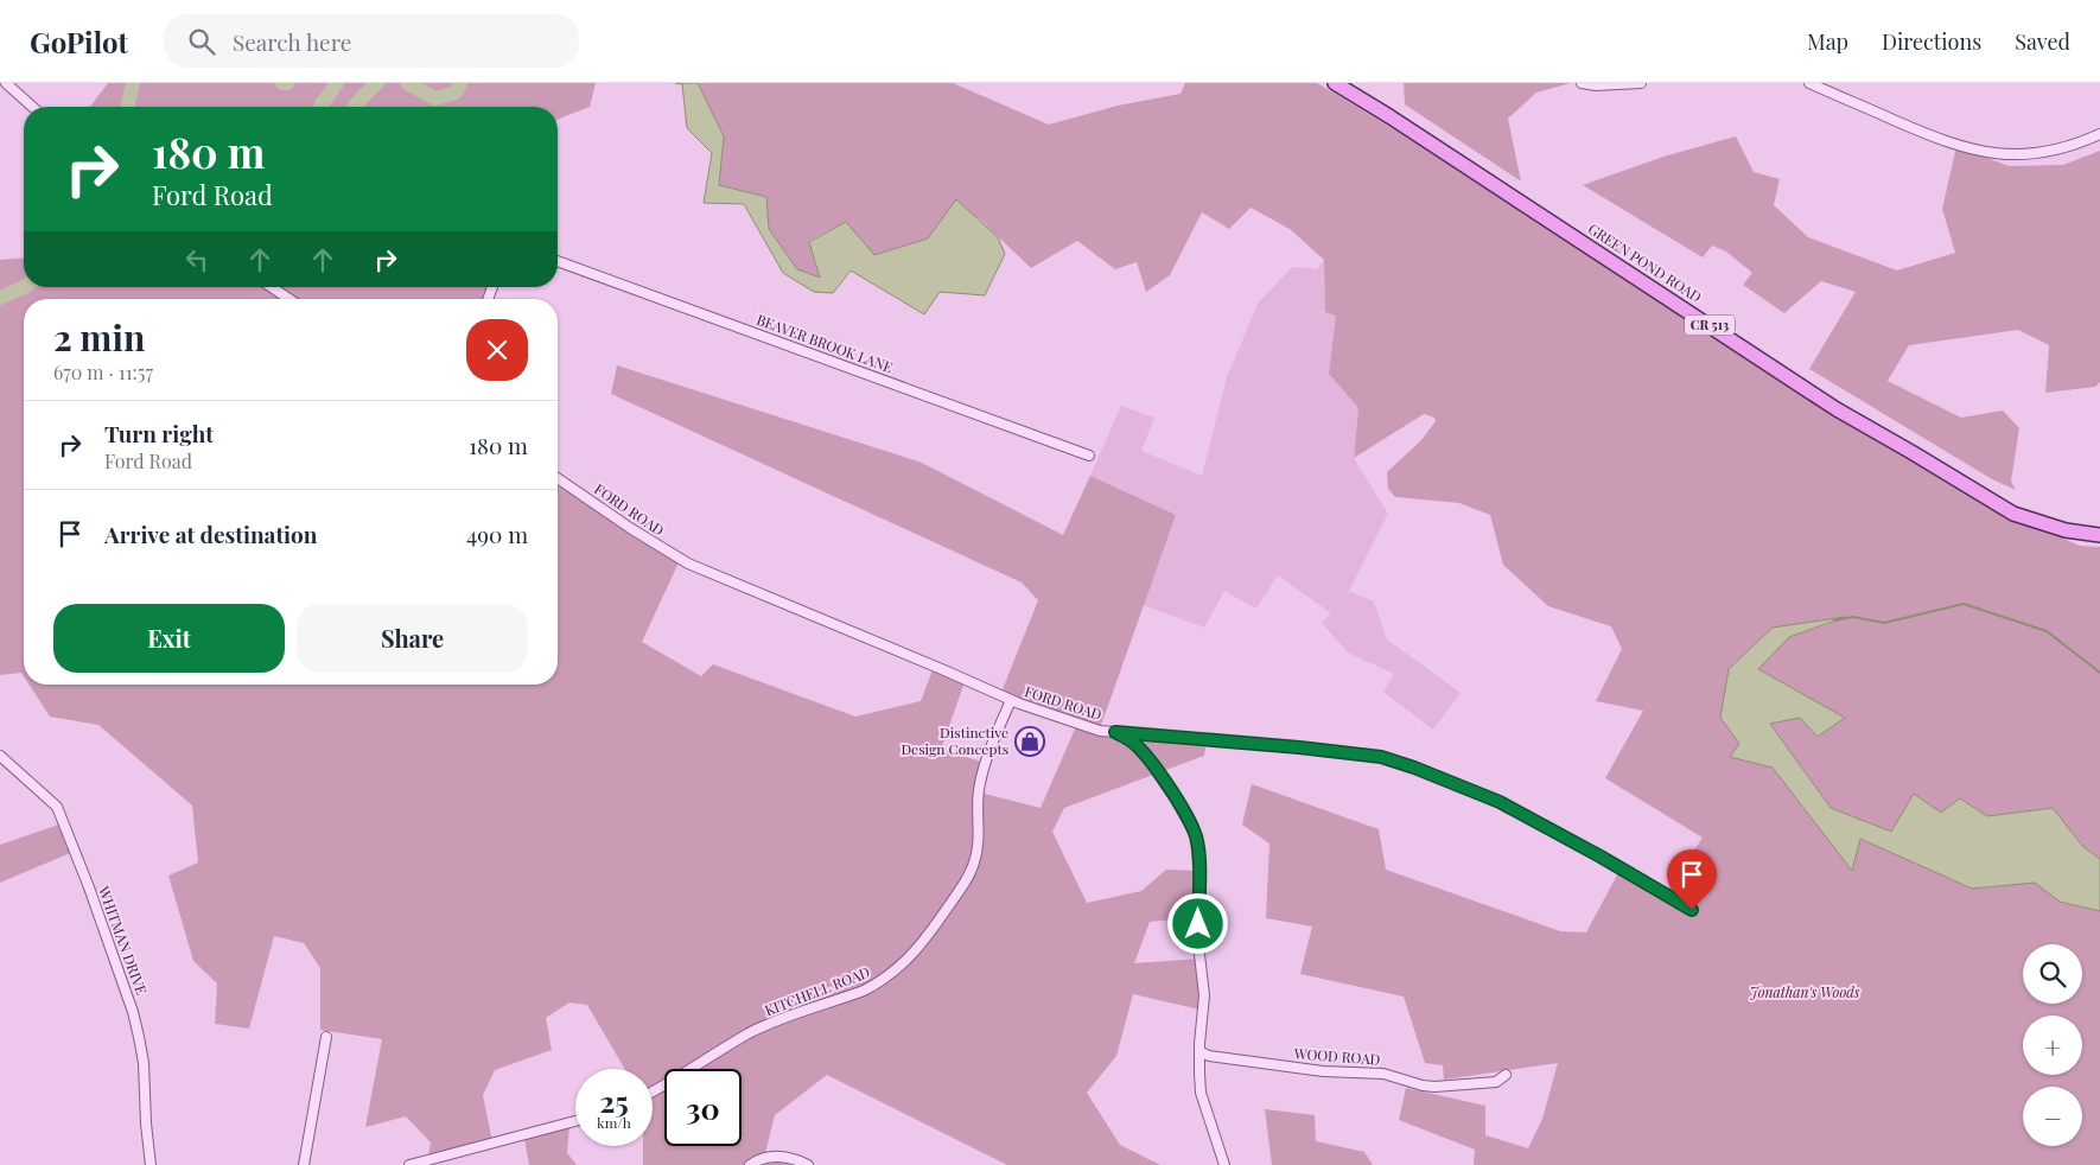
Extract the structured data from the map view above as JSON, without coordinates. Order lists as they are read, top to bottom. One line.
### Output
{"streets":{"main road":["GREEN POND ROAD","CR 513"],"street":["BEAVER BROOK LANE","FORD ROAD","WHITMAN DRIVE","KITCHELL ROAD","WOOD ROAD"]},"crossings":[["FORD ROAD","KITCHELL ROAD"]],"parks":["Jonathan's Woods"],"places":{"shop":["Distinctive Design Concepts"]},"page":{"header":"GoPilot","search":"Search here","nav":["Map","Directions","Saved"],"turn":["180 m","Ford Road"],"heading":["2 min","670 m · 11:57"],"list":[{"name":"Turn right","note":"Ford Road","value":"180 m"},{"name":"Arrive at destination","value":"490 m"}],"buttons":["Exit","Share"],"map_buttons":["+","−"],"speed":"25 km/h","limit":"30"}}
